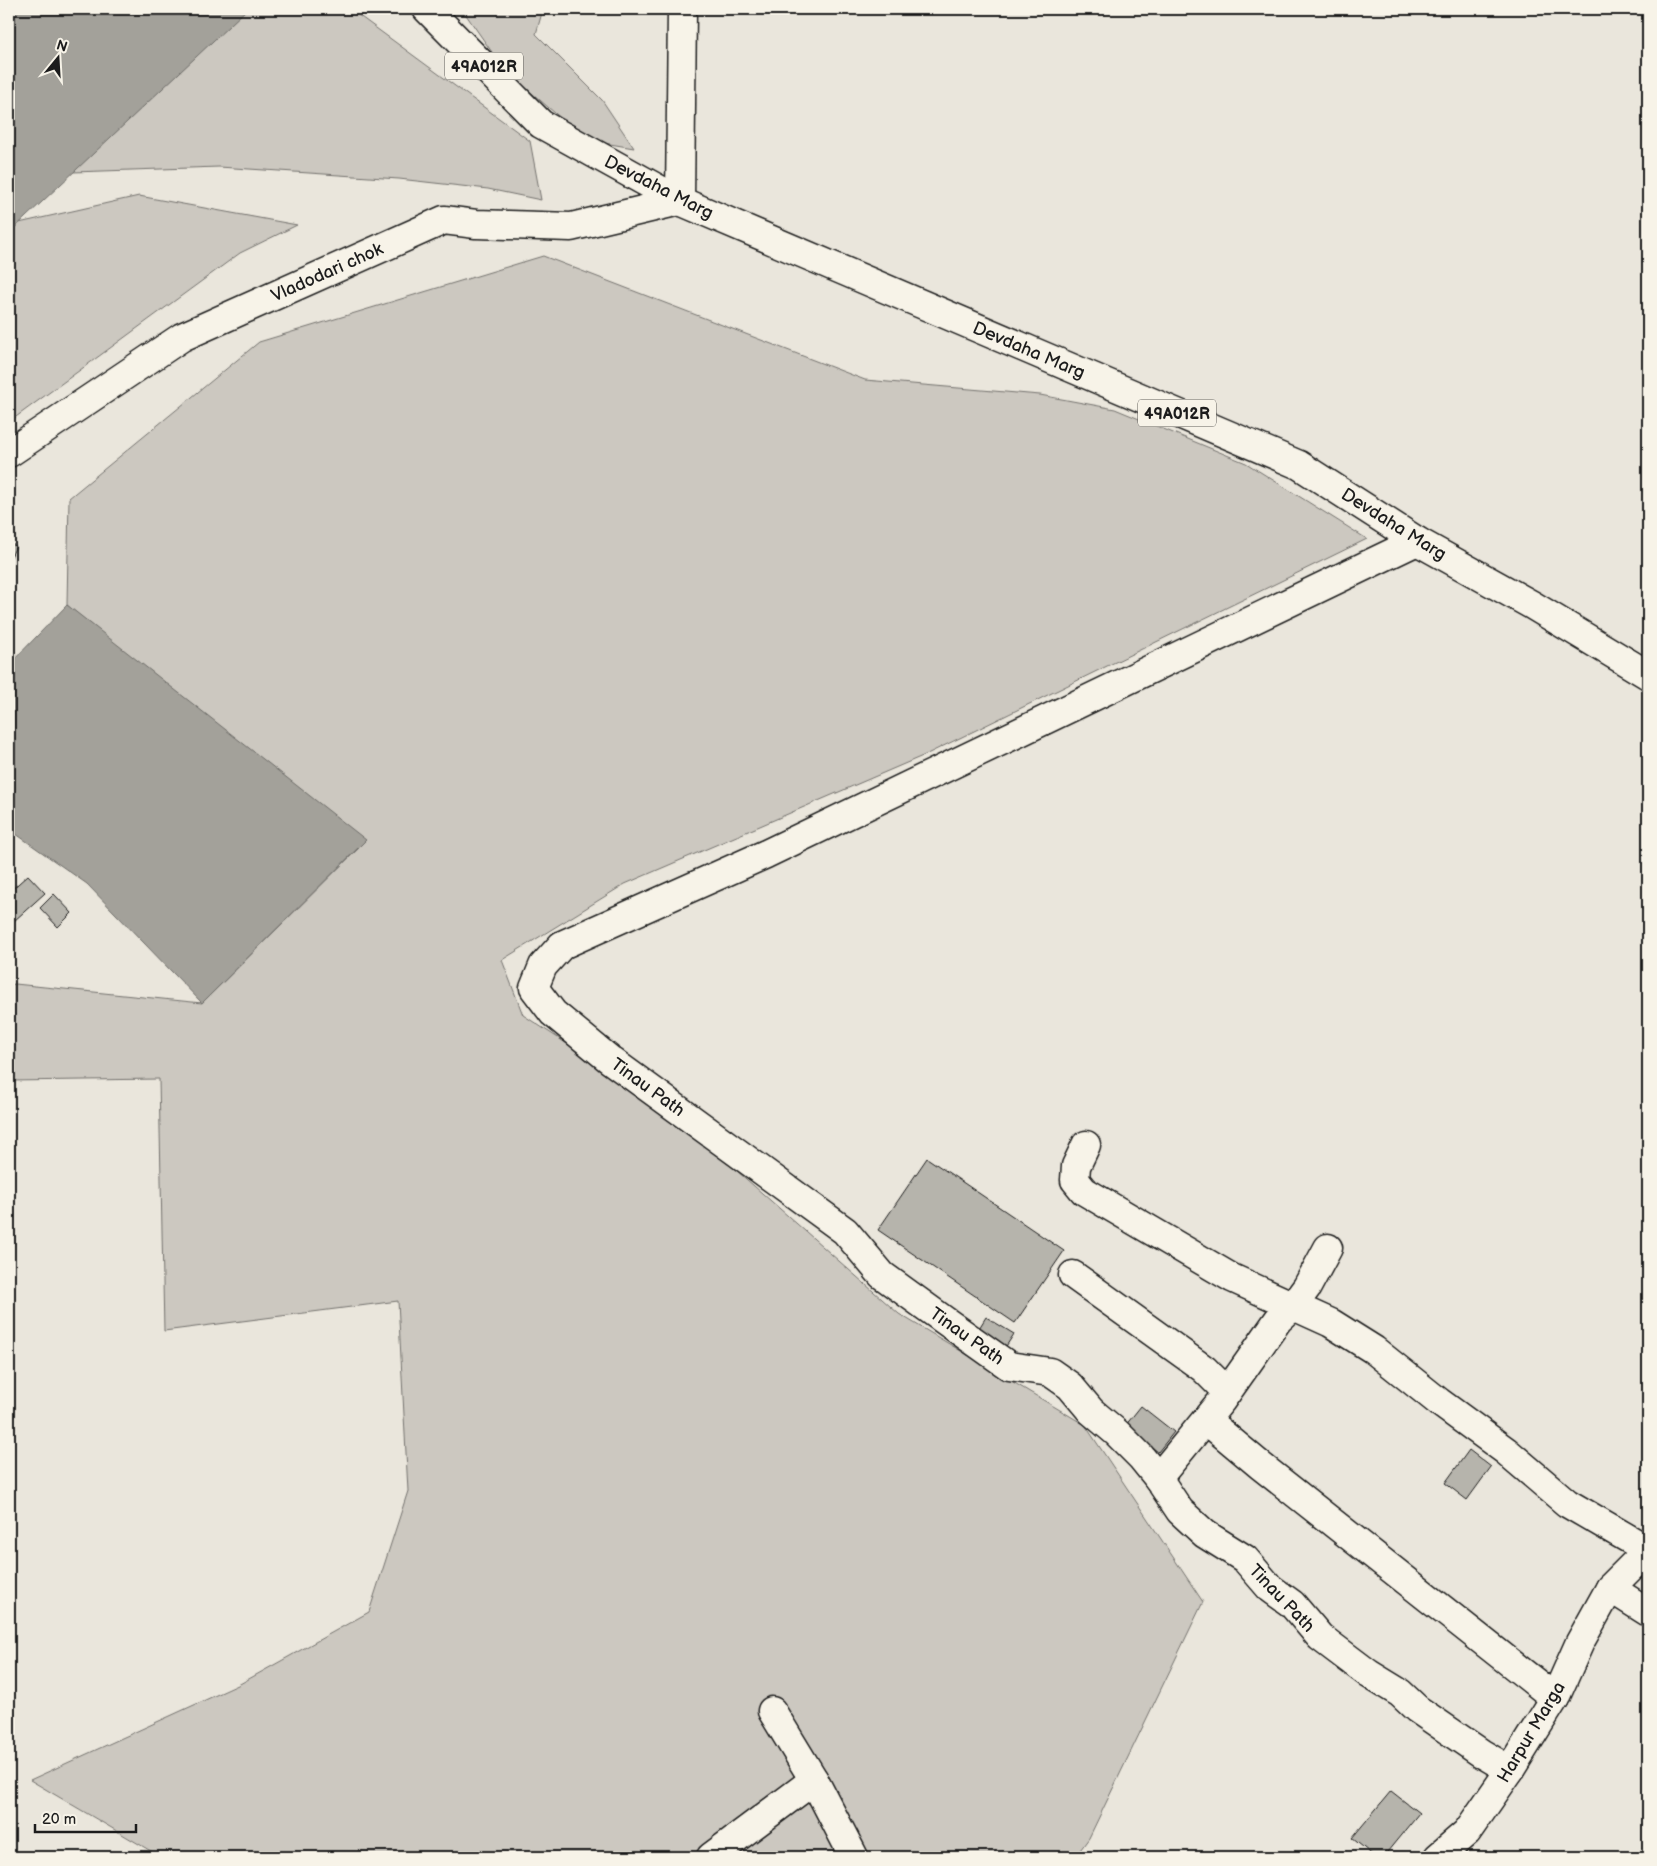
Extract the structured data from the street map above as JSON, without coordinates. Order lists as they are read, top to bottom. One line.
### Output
{"streets":{"street":["49A012R","Devdaha Marg","Vladodari chok","Tinau Path","Harpur Marga"]},"crossings":[["Devdaha Marg","Vladodari chok"],["Devdaha Marg","Tinau Path"],["Tinau Path","Harpur Marga"]],"scale_bar":"20 m","north":"top"}
